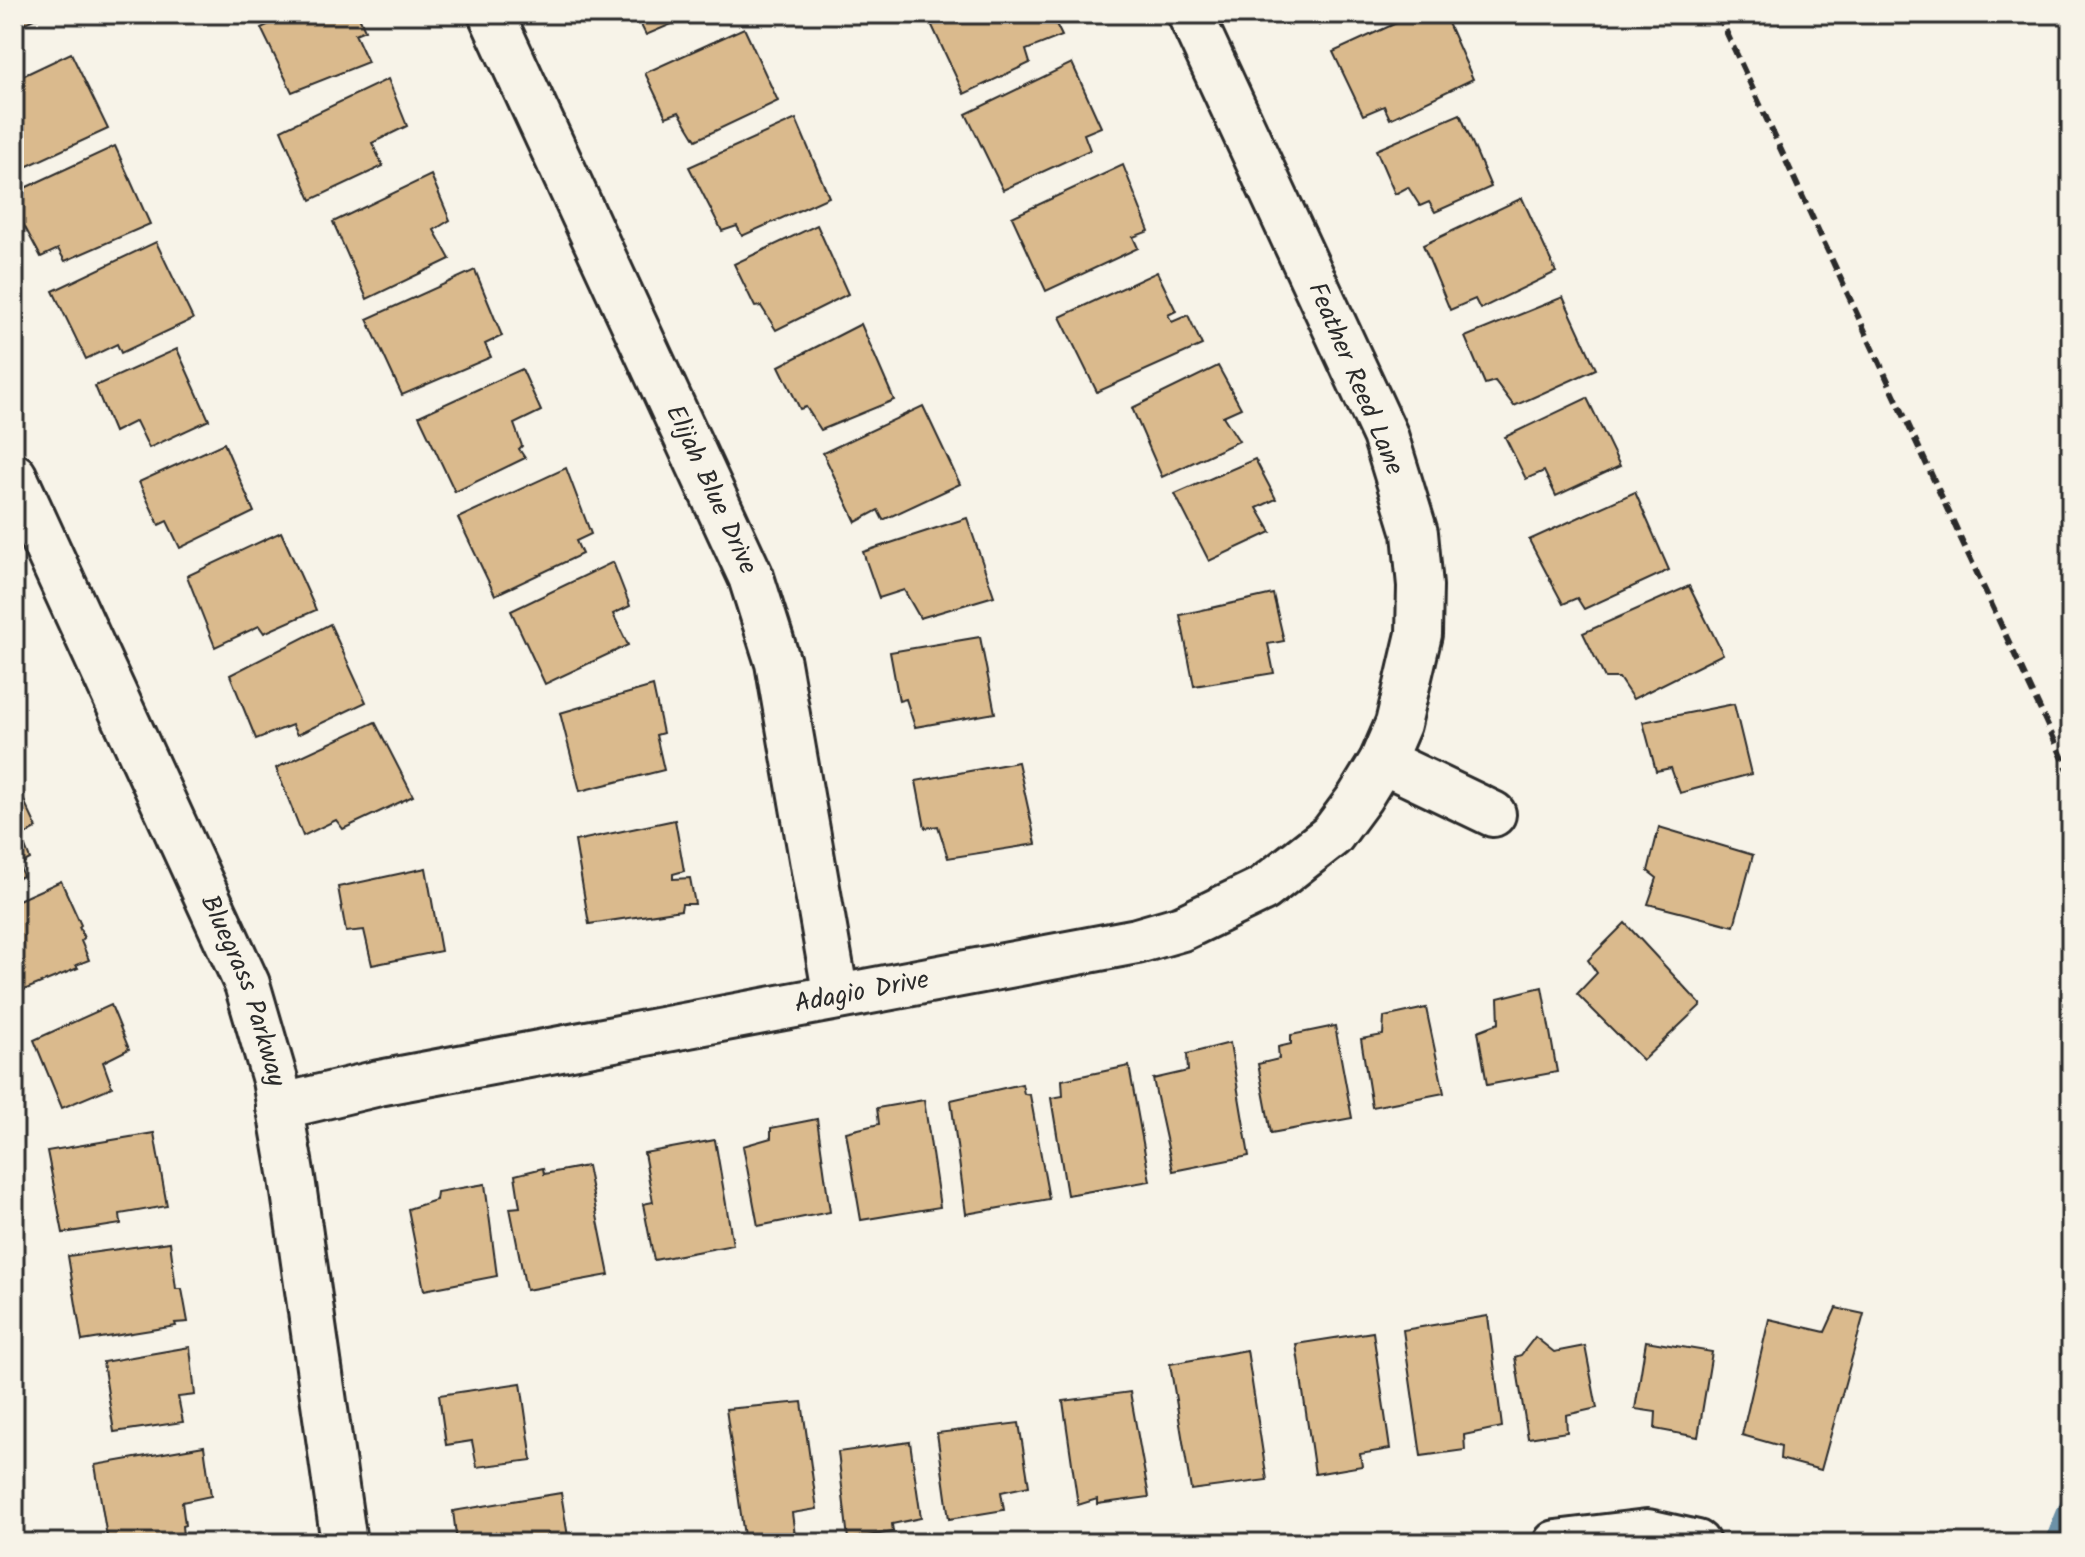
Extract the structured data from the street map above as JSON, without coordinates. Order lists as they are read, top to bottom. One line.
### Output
{"streets":{"street":["Feather Reed Lane","Elijah Blue Drive","Bluegrass Parkway","Adagio Drive"]},"crossings":[["Feather Reed Lane","Adagio Drive"],["Elijah Blue Drive","Adagio Drive"],["Bluegrass Parkway","Adagio Drive"]]}
